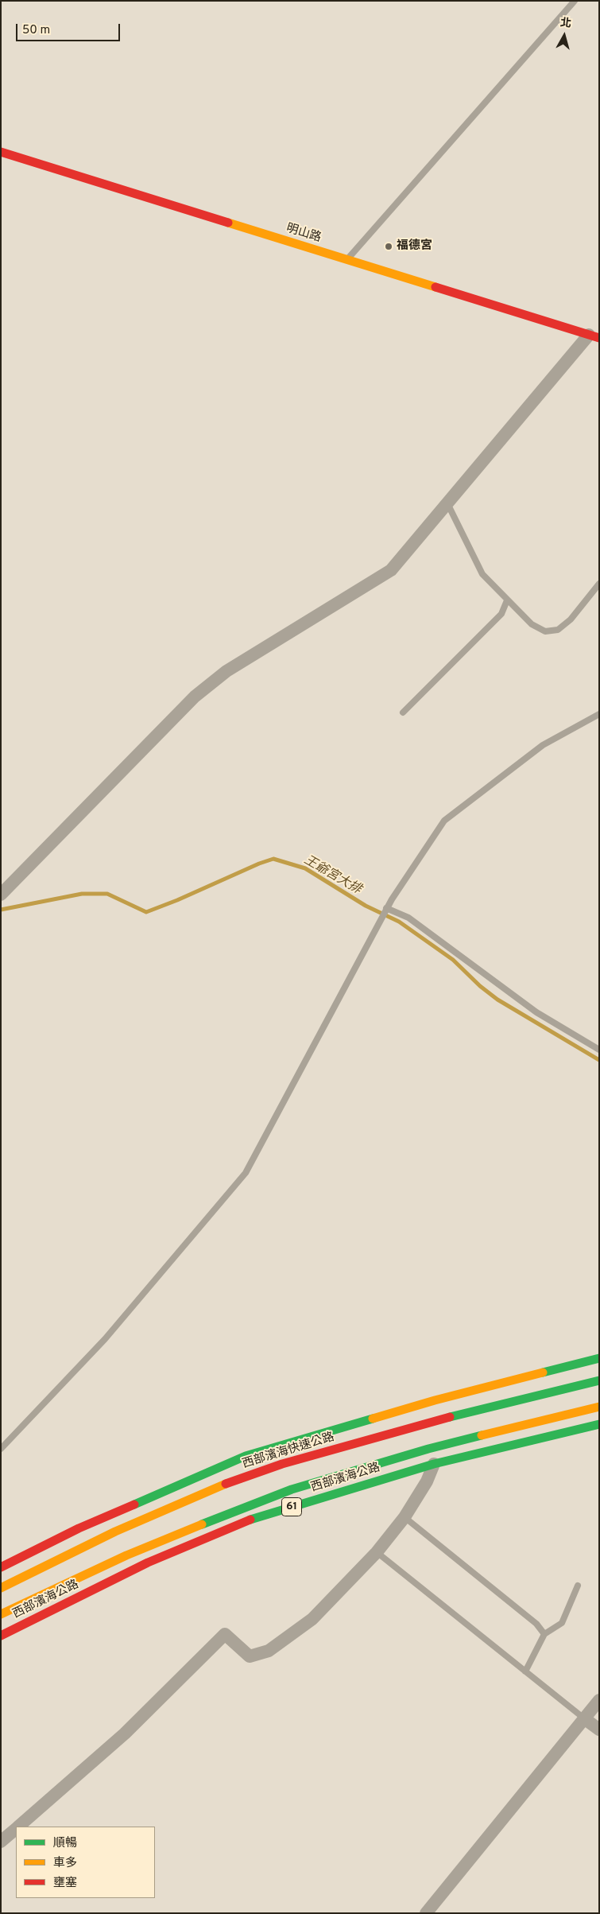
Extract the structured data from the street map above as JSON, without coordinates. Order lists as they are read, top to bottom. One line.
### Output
{"streets":{"main road":["明山路","西部濱海快速公路","西部濱海公路","61"]},"water":["王爺宮大排"],"places":["福德宮"],"legend":["順暢","車多","壅塞"],"scale_bar":"50 m","north":"top"}
